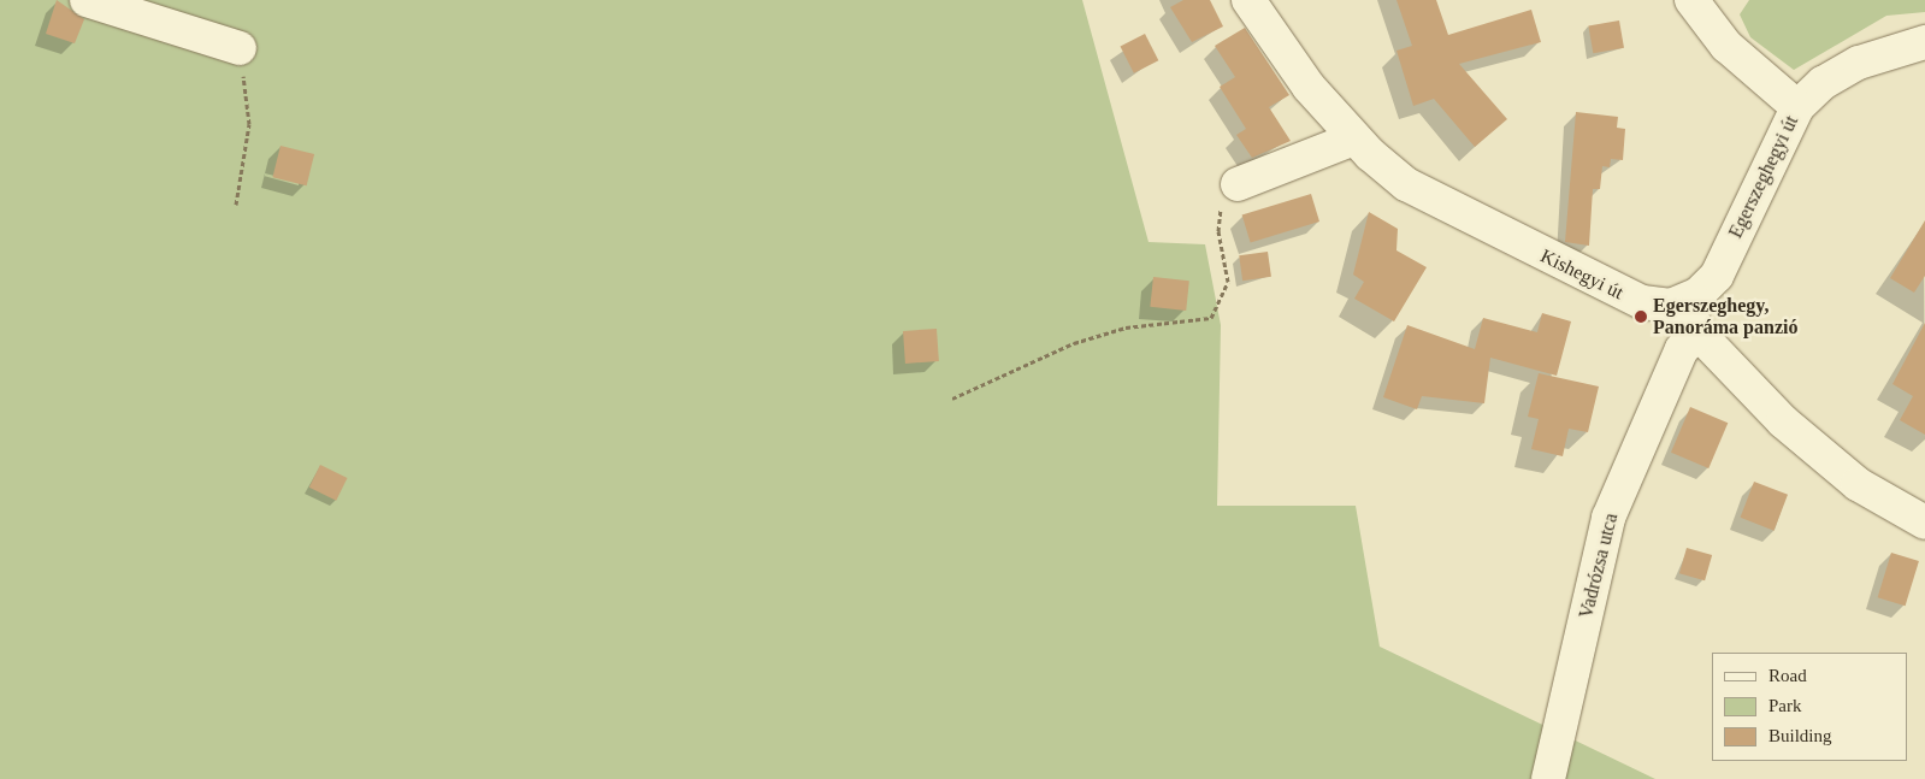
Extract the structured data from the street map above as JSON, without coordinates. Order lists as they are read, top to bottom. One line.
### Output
{"streets":{"street":["Egerszeghegyi út","Kishegyi út","Vadrózsa utca"]},"crossings":[["Egerszeghegyi út","Kishegyi út"]],"places":["Egerszeghegy, Panoráma panzió"],"legend":["Road","Park","Building"]}
